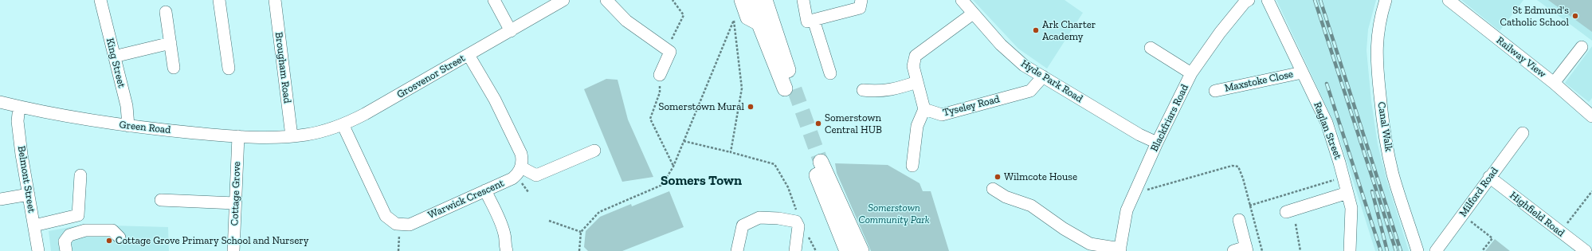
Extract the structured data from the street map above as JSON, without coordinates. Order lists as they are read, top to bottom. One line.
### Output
{"streets":{"street":["Railway View","King Street","Brougham Road","Grosvenor Street","Hyde Park Road","Maxstoke Close","Tyseley Road","Blackfriars Road","Canal Walk","Green Road","Raglan Street","Belmont Street","Milford Road","Cottage Grove","Warwick Crescent","Highfield Road"]},"crossings":[["King Street","Green Road"],["Brougham Road","Grosvenor Street"],["Brougham Road","Green Road"],["Grosvenor Street","Green Road"],["Hyde Park Road","Tyseley Road"],["Hyde Park Road","Blackfriars Road"],["Maxstoke Close","Raglan Street"],["Green Road","Belmont Street"],["Green Road","Cottage Grove"],["Milford Road","Highfield Road"]],"districts":["Somers Town"],"parks":["Somerstown Community Park"],"places":["St Edmund's Catholic School","Ark Charter Academy","Somerstown Mural","Somerstown Central HUB","Wilmcote House","Cottage Grove Primary School and Nursery"]}
